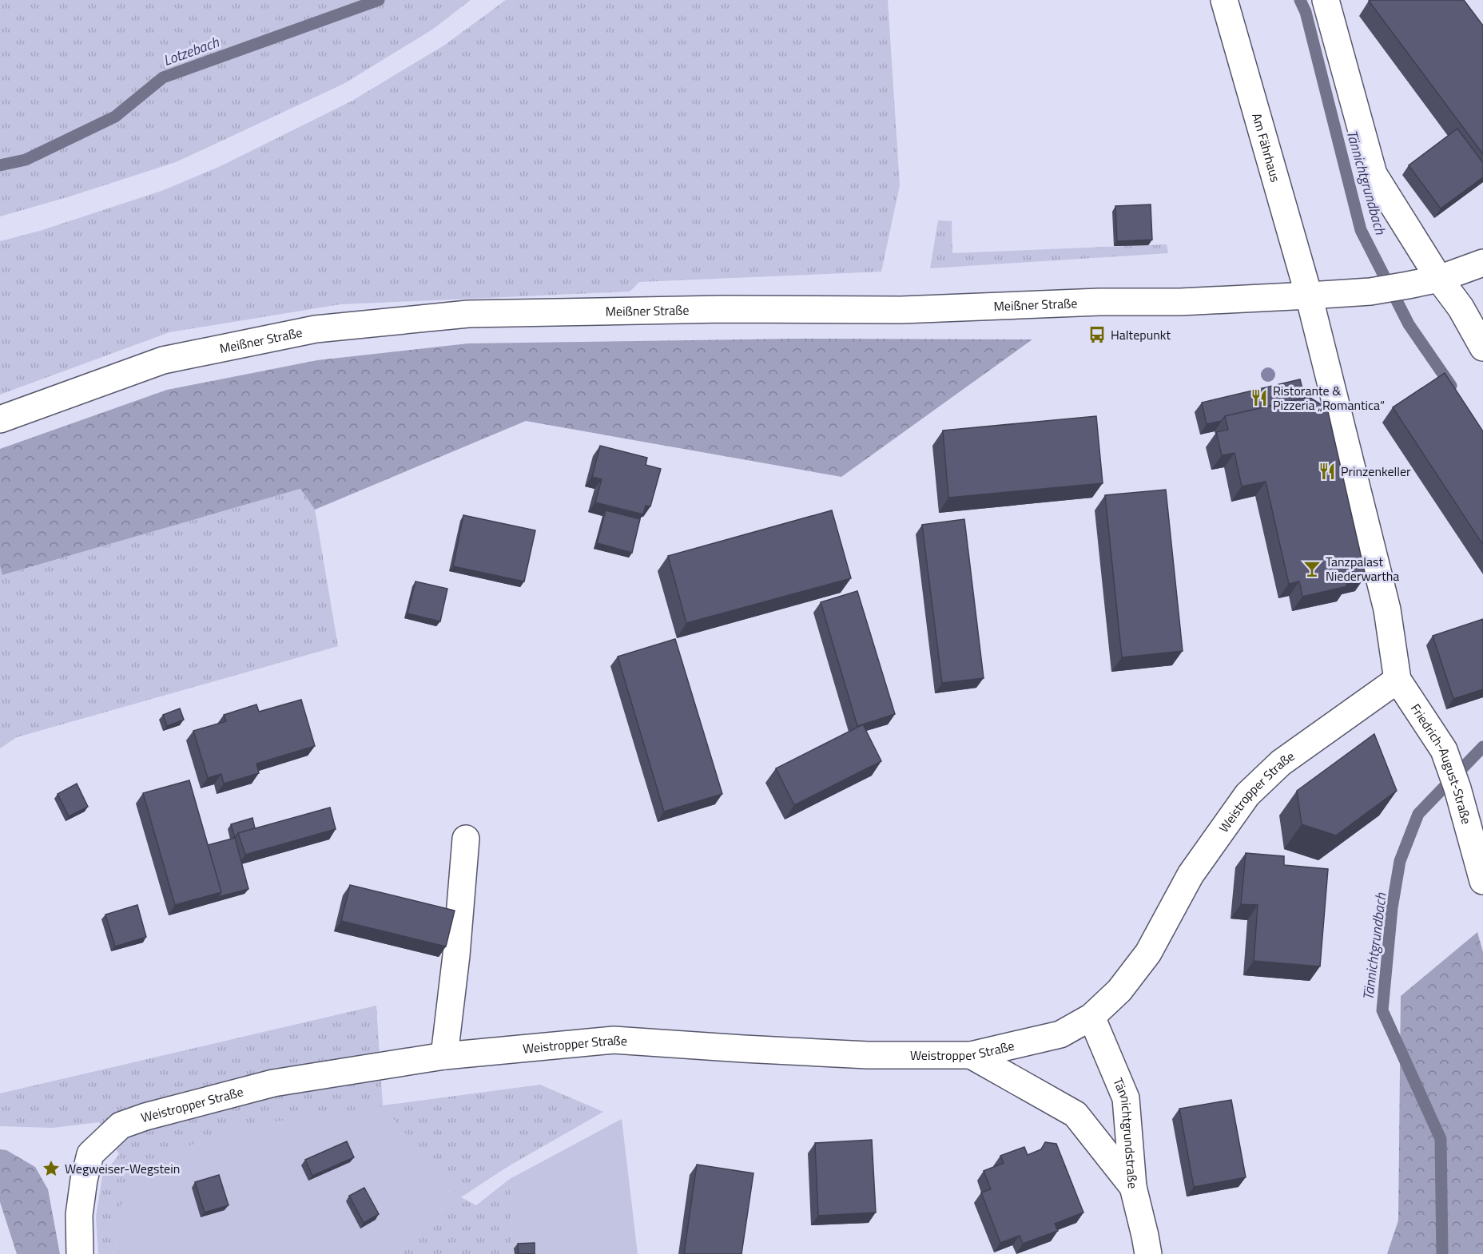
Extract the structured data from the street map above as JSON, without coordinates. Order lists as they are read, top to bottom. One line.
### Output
{"streets":{"street":["Am Fährhaus","Meißner Straße","Friedrich-August-Straße","Weistropper Straße","Tännichtgrundstraße"]},"crossings":[["Am Fährhaus","Meißner Straße"],["Friedrich-August-Straße","Weistropper Straße"],["Weistropper Straße","Tännichtgrundstraße"]],"water":["Lotzebach","Tännichtgrundbach"],"places":{"bus stop":["Haltepunkt"],"restaurant":["Ristorante & Pizzeria „Romantica“","Prinzenkeller"],"bar":["Tanzpalast Niederwartha"],"place":["Wegweiser-Wegstein"]}}
